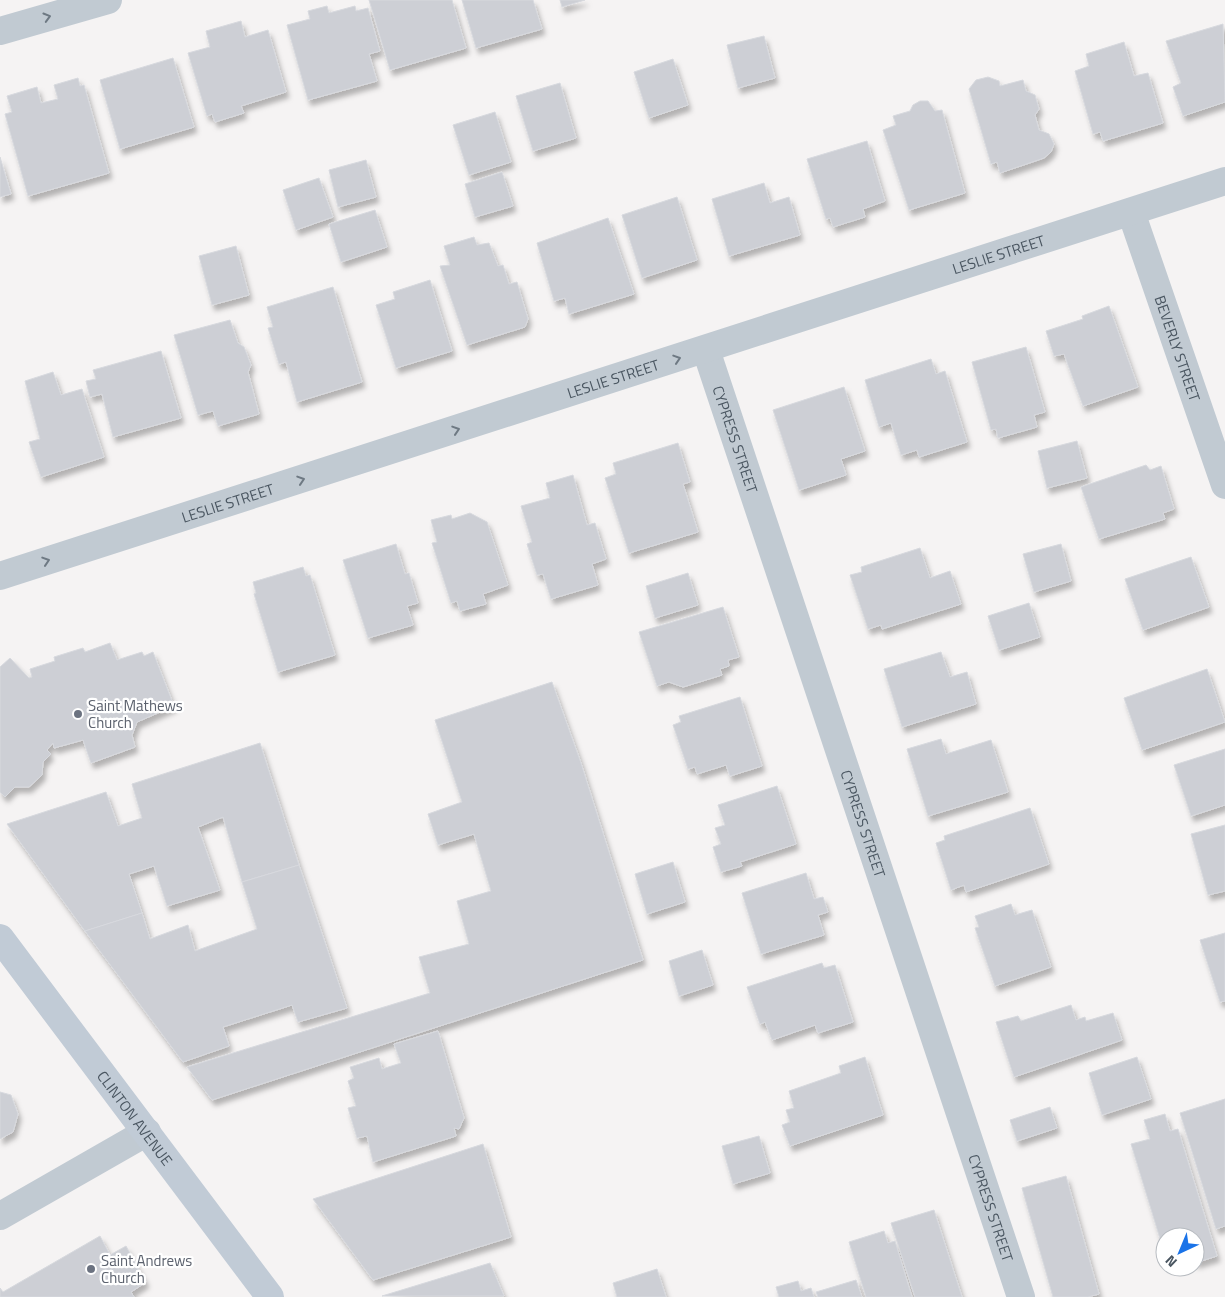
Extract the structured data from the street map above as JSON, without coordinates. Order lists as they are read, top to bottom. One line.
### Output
{"streets":{"main road":["CLINTON AVENUE"],"street":["LESLIE STREET","BEVERLY STREET","CYPRESS STREET"]},"crossings":[["LESLIE STREET","BEVERLY STREET"],["LESLIE STREET","CYPRESS STREET"]],"one_way":["LESLIE STREET"],"places":["Saint Mathews Church","Saint Andrews Church"],"north":"bottom left"}
